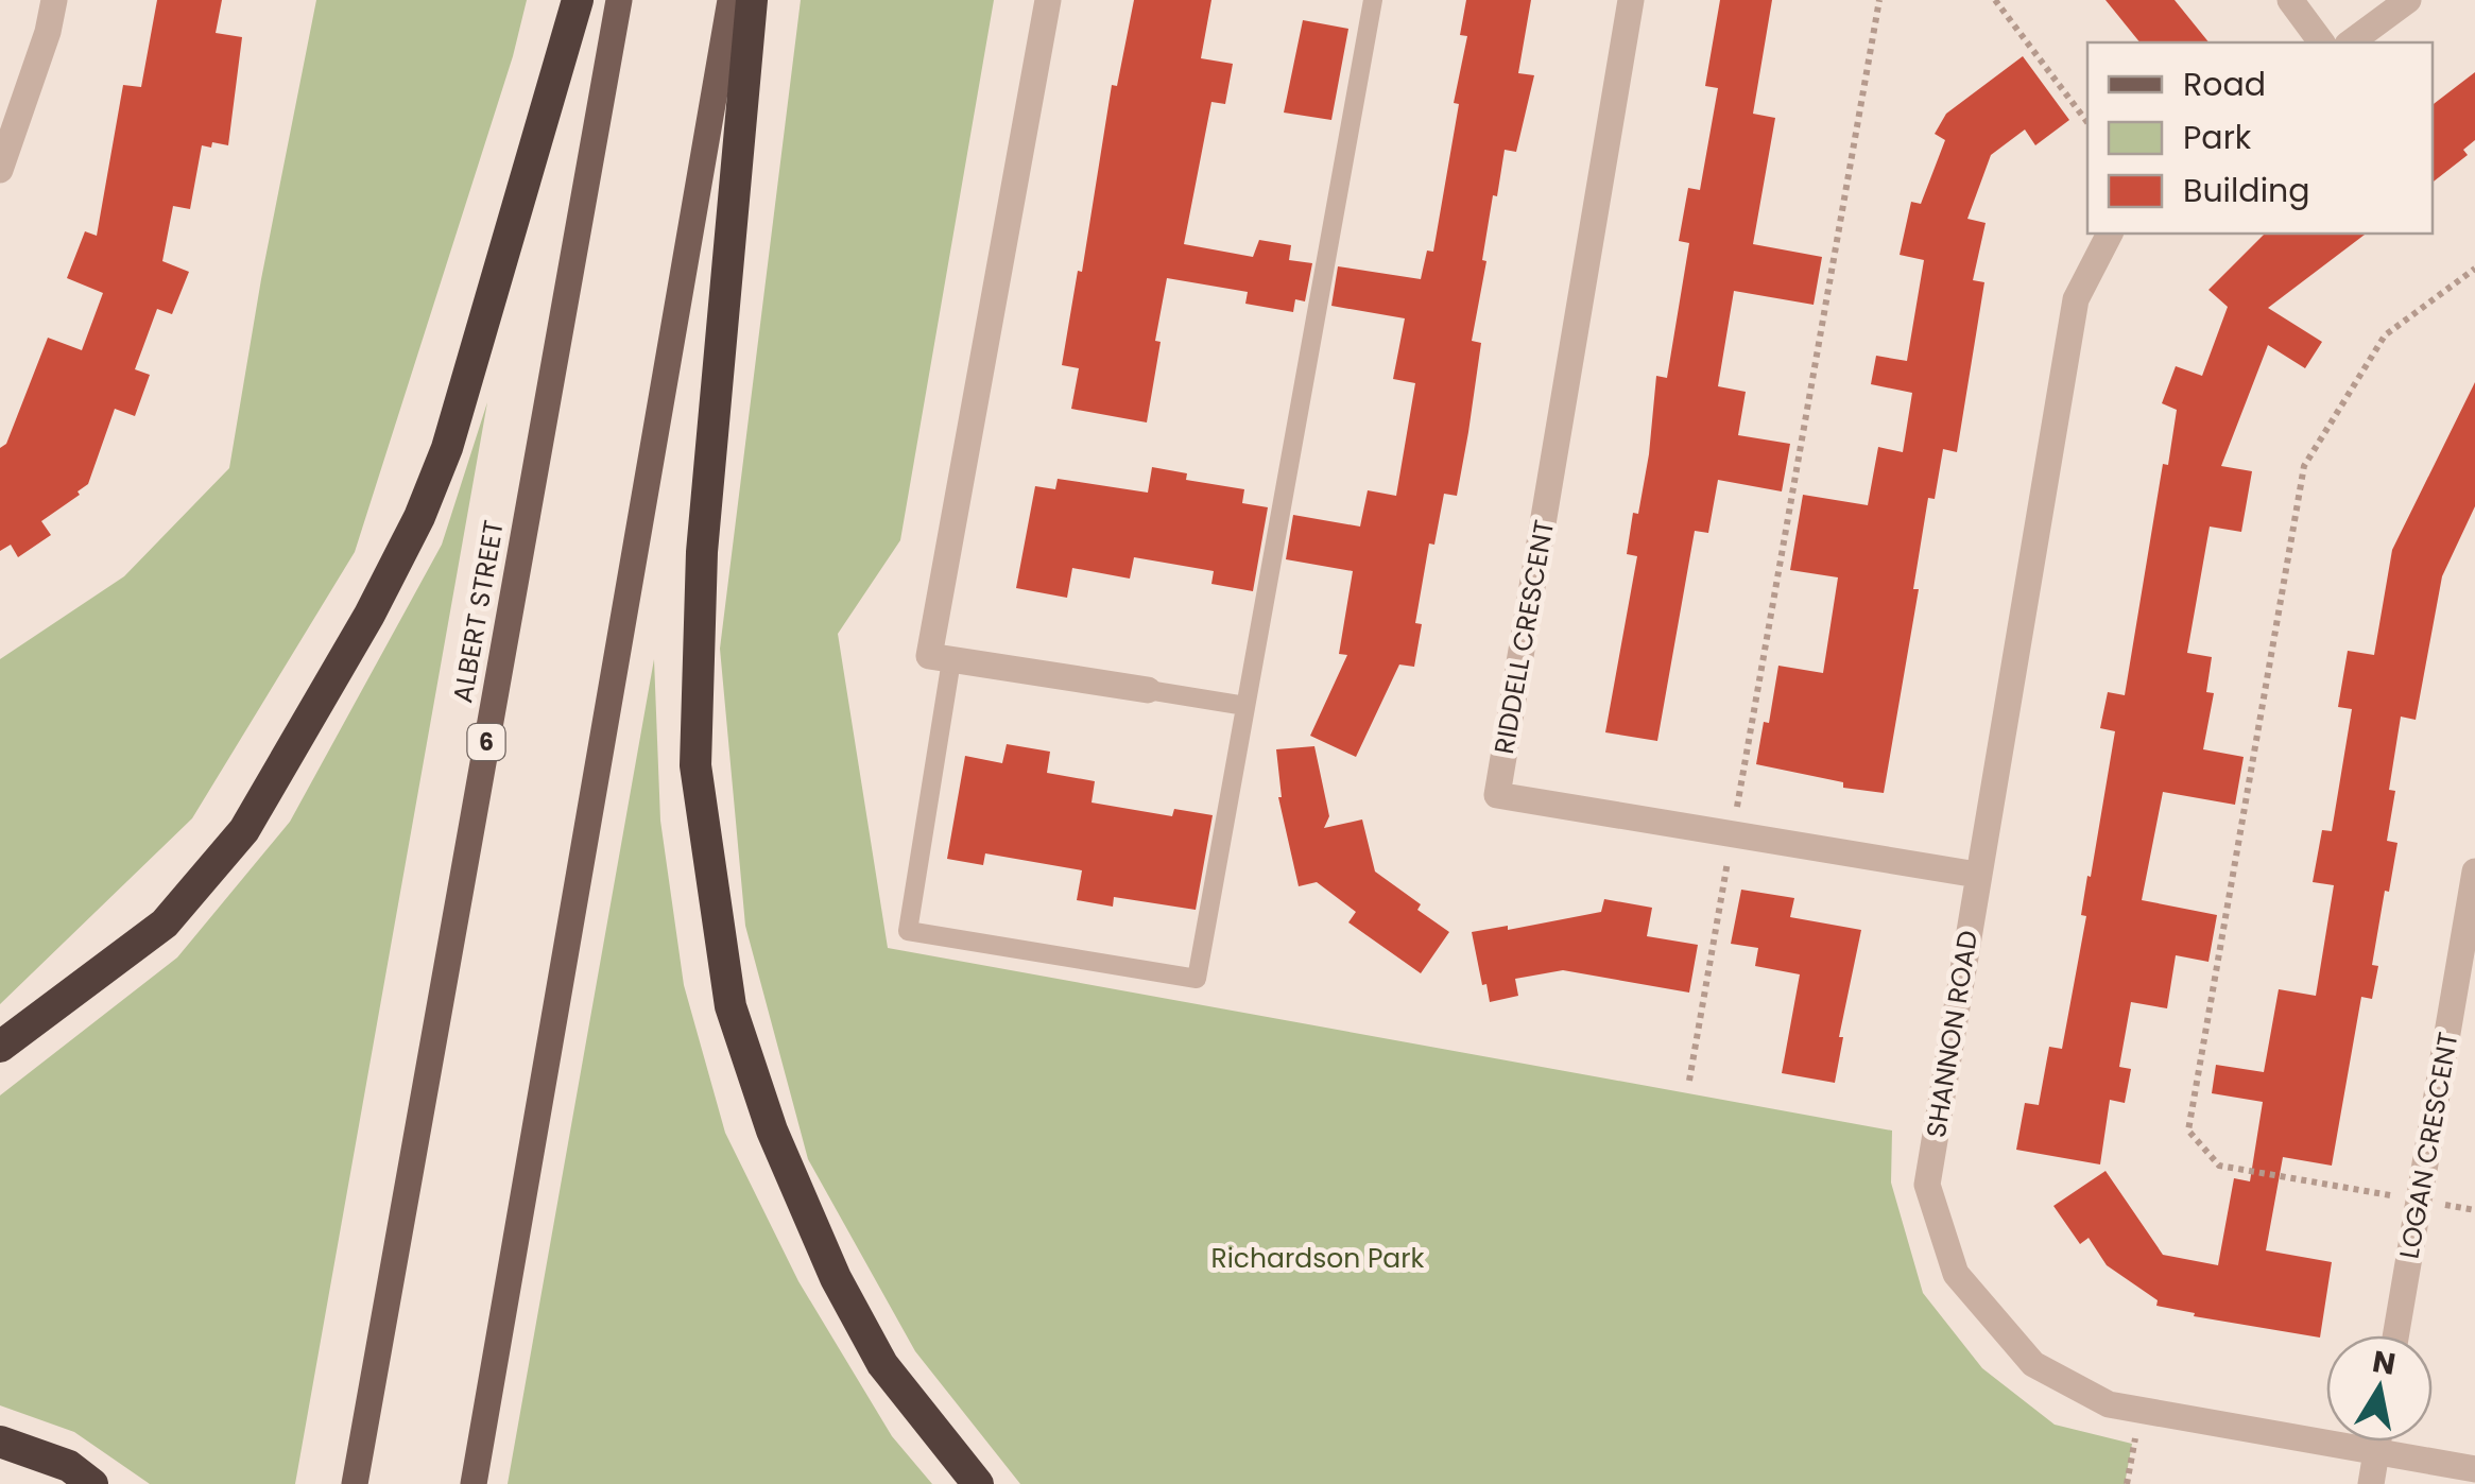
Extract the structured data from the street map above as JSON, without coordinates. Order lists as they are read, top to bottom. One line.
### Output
{"streets":{"main road":["ALBERT STREET","6"],"street":["RIDDELL CRESCENT","SHANNON ROAD","LOGAN CRESCENT"]},"crossings":[["RIDDELL CRESCENT","SHANNON ROAD"]],"parks":["Richardson Park"],"legend":["Road","Park","Building"],"north":"top"}
